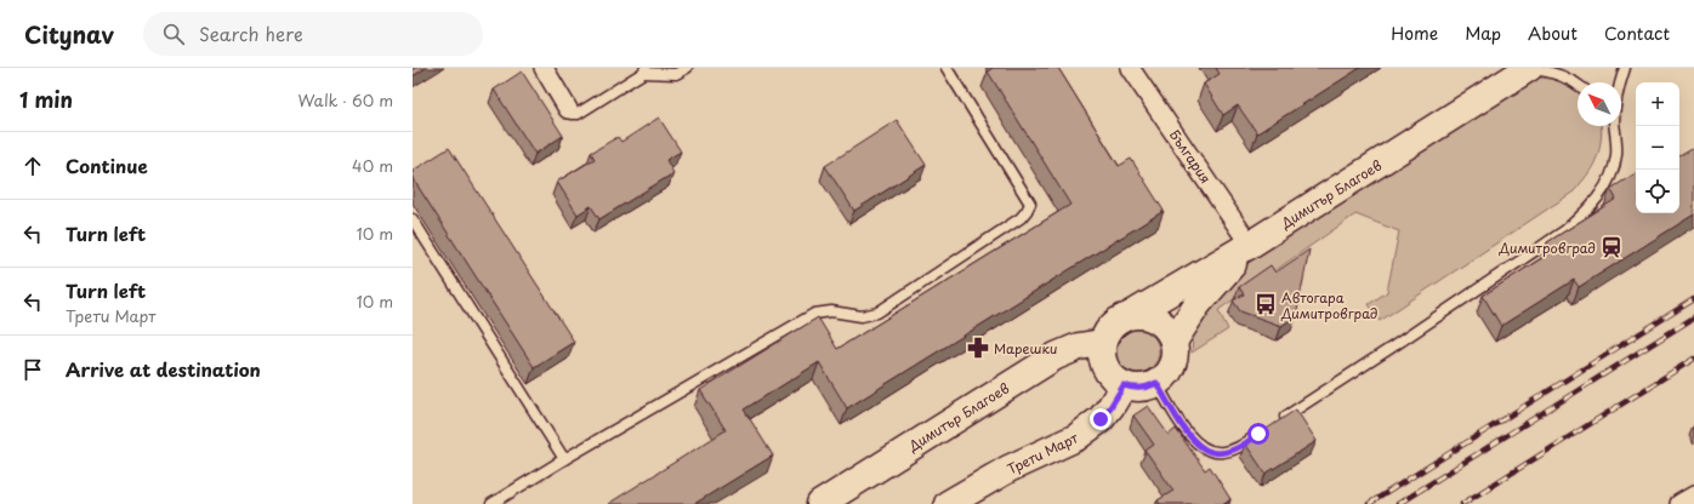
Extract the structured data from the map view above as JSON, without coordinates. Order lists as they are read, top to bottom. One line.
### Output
{"streets":{"street":["България","Димитър Благоев","Трети Март"]},"crossings":[["България","Димитър Благоев"],["Димитър Благоев","Трети Март"]],"places":{"station":["Димитровград"],"bus stop":["Автогара Димитровград"],"pharmacy":["Марешки"]},"north":"top left","page":{"header":"Citynav","search":"Search here","nav":["Home","Map","About","Contact"],"heading":["1 min","Walk · 60 m"],"map_buttons":["+","−"],"list":[["Continue","40 m"],["Turn left","10 m"],["Turn left","Трети Март","10 m"],"Arrive at destination"]}}
